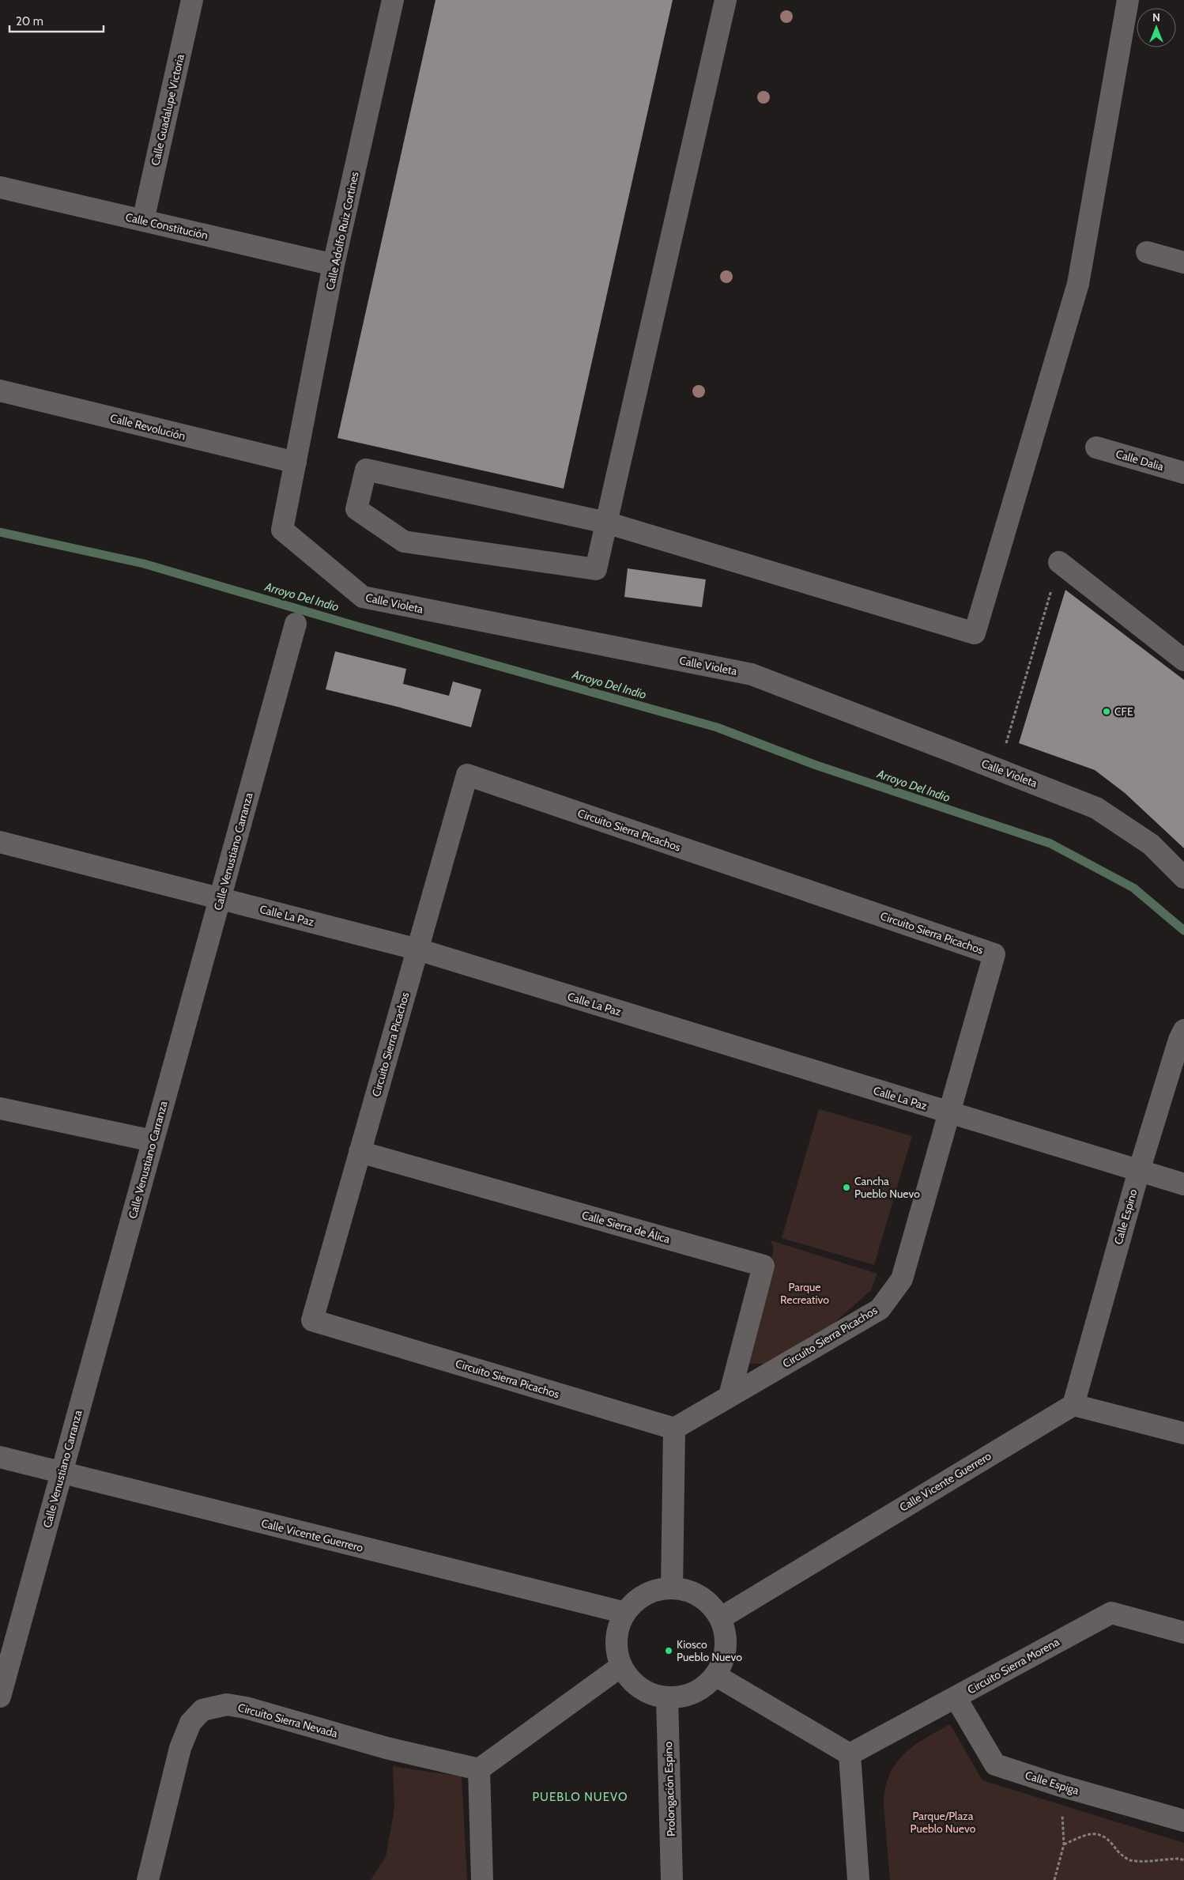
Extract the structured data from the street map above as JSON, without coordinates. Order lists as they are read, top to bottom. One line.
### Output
{"streets":{"street":["Calle Guadalupe Victoria","Calle Constitución","Calle Adolfo Ruiz Cortines","Calle Revolución","Calle Dalia","Calle Violeta","Circuito Sierra Picachos","Calle Venustiano Carranza","Calle La Paz","Calle Espino","Calle Sierra de Álica","Calle Vicente Guerrero","Circuito Sierra Morena","Circuito Sierra Nevada","Calle Espiga","Prolongación Espino"]},"crossings":[["Calle Guadalupe Victoria","Calle Constitución"],["Calle Constitución","Calle Adolfo Ruiz Cortines"],["Calle Adolfo Ruiz Cortines","Calle Revolución"],["Calle Adolfo Ruiz Cortines","Calle Violeta"],["Calle Revolución","Calle Violeta"],["Circuito Sierra Picachos","Calle La Paz"],["Circuito Sierra Picachos","Calle Sierra de Álica"],["Calle Venustiano Carranza","Calle La Paz"],["Calle Venustiano Carranza","Calle Vicente Guerrero"],["Calle La Paz","Calle Espino"],["Calle Espino","Calle Vicente Guerrero"],["Calle Vicente Guerrero","Prolongación Espino"],["Circuito Sierra Morena","Calle Espiga"]],"districts":["PUEBLO NUEVO"],"water":["Arroyo Del Indio"],"parks":["Parque Recreativo","Parque/Plaza Pueblo Nuevo"],"places":["CFE","Cancha Pueblo Nuevo","Kiosco Pueblo Nuevo"],"scale_bar":"20 m","north":"top"}
